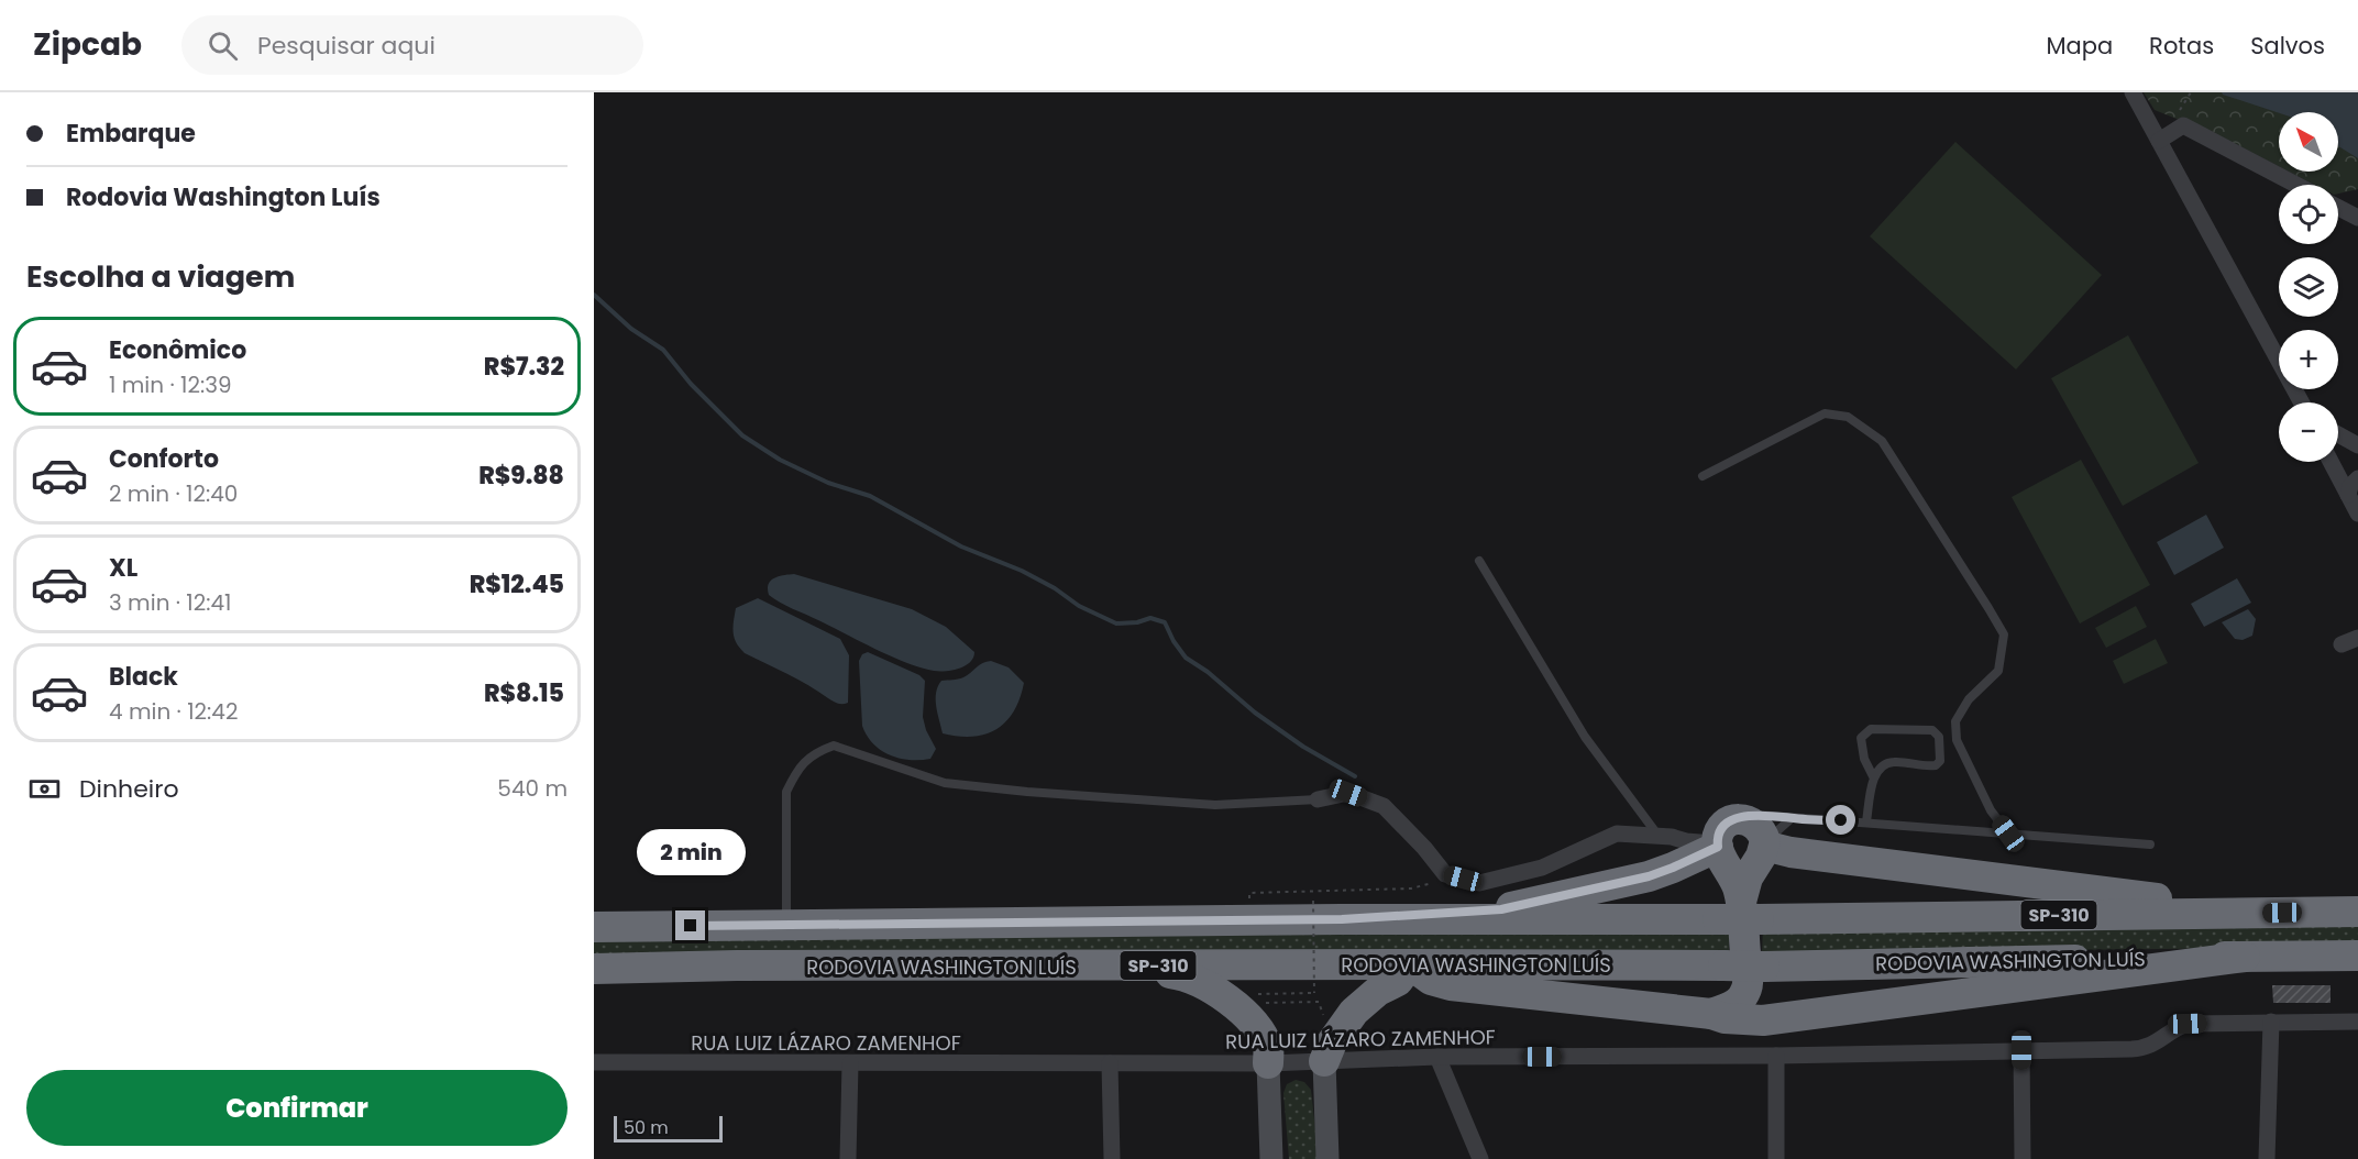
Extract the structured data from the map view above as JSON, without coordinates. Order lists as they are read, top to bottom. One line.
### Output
{"streets":{"highway":["SP-310","RODOVIA WASHINGTON LUÍS"],"street":["RUA LUIZ LÁZARO ZAMENHOF"]},"scale_bar":"50 m","north":"top left","page":{"header":"Zipcab","search":"Pesquisar aqui","nav":["Mapa","Rotas","Salvos"],"banner":["Embarque","Rodovia Washington Luís"],"map_buttons":["+","−"],"heading":"Escolha a viagem","list":[{"name":"Econômico","note":"1 min · 12:39","value":"R$7.32"},{"name":"Conforto","note":"2 min · 12:40","value":"R$9.88"},{"name":"XL","note":"3 min · 12:41","value":"R$12.45"},{"name":"Black","note":"4 min · 12:42","value":"R$8.15"}],"pay":["Dinheiro","540 m"],"bubble":"2 min","buttons":"Confirmar","scale":"50 m"}}
